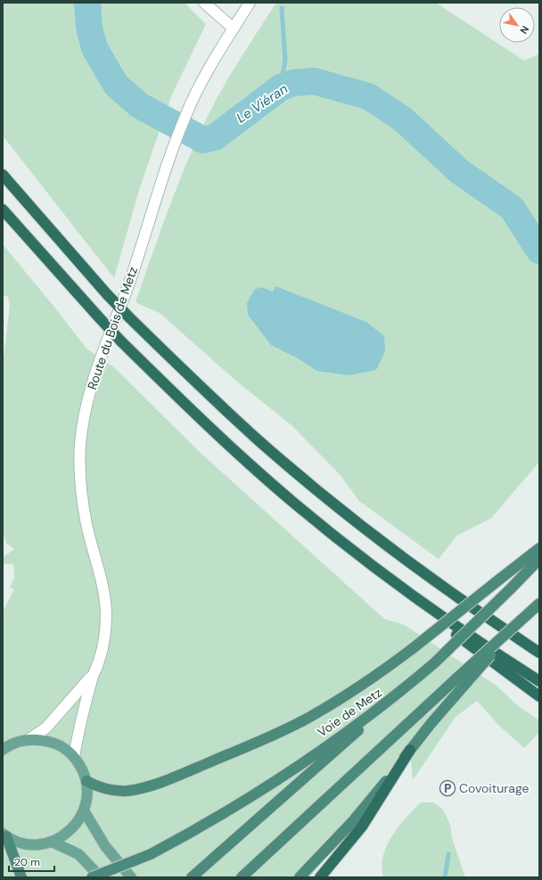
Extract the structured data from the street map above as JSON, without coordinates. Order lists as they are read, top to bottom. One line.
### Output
{"streets":{"highway":["Voie de Metz"],"main road":["Route du Bois de Metz"]},"water":["Le Viéran"],"places":{"parking":["Covoiturage"]},"scale_bar":"20 m","north":"bottom right"}
